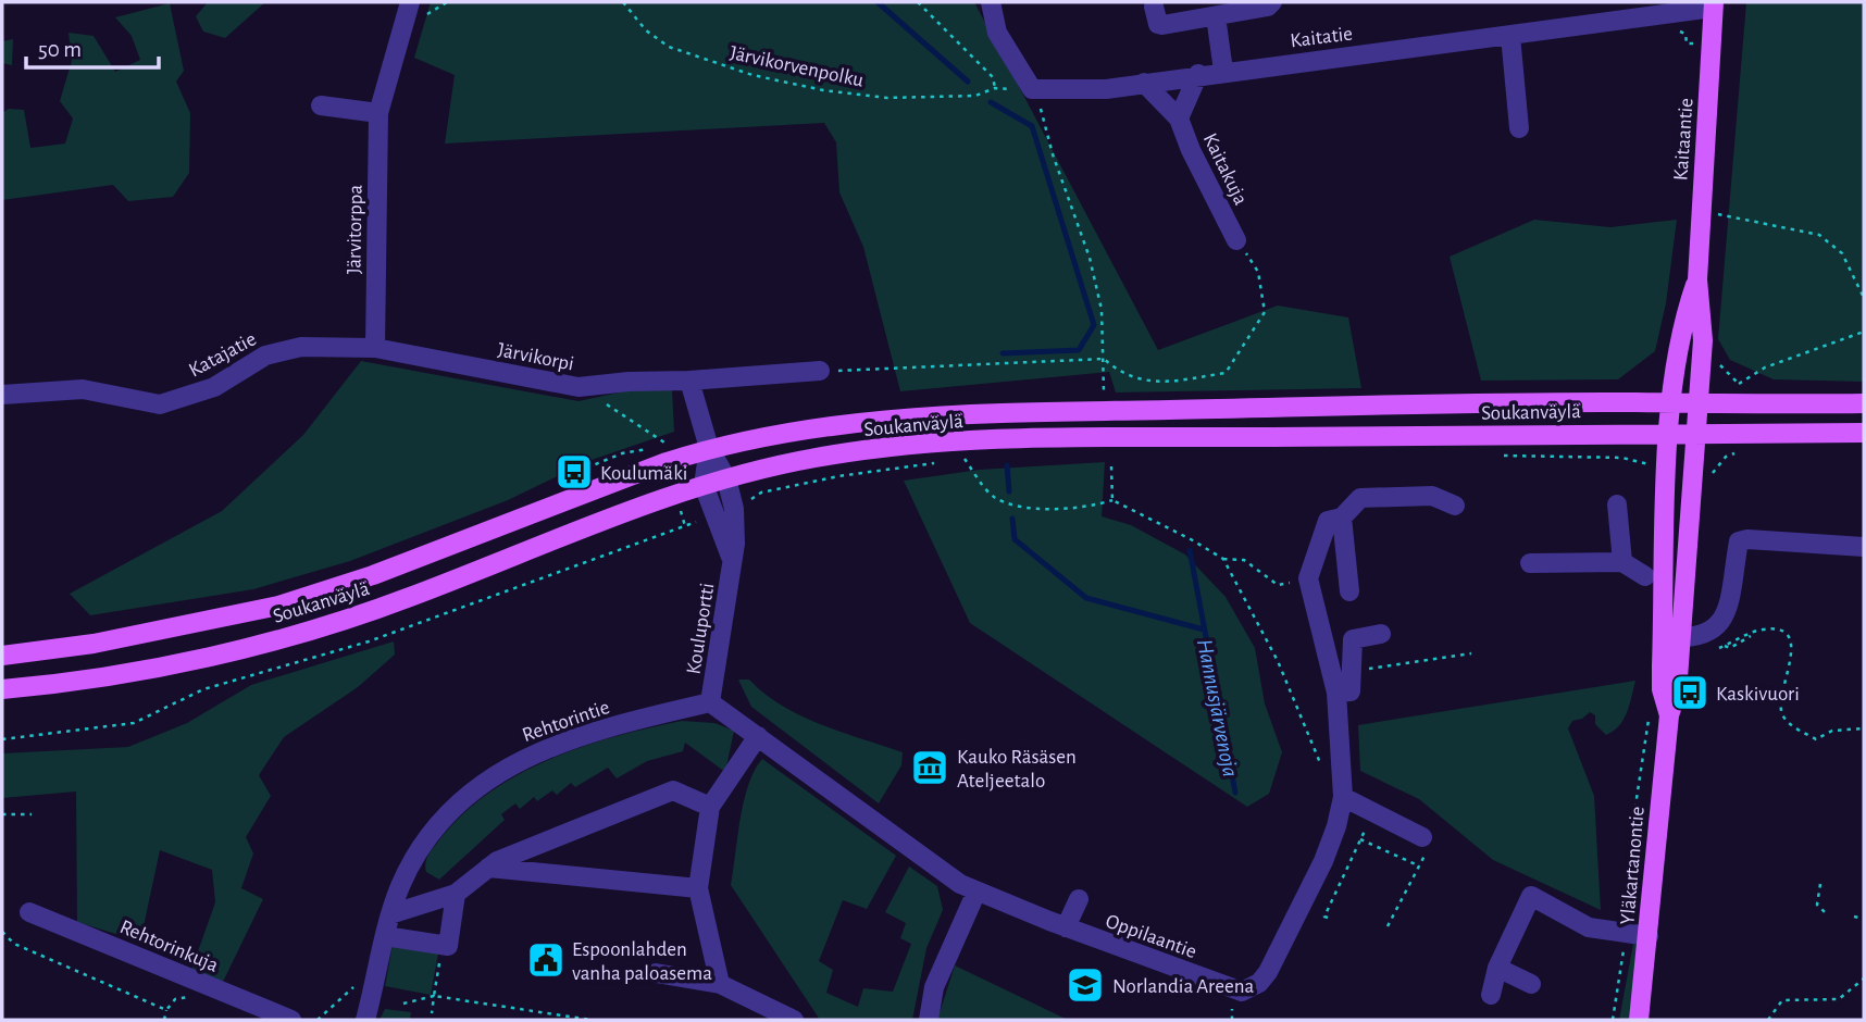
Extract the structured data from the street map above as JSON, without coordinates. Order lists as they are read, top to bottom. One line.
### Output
{"streets":{"main road":["Kaitaantie","Soukanväylä","Yläkartanontie"],"street":["Kaitatie","Kaitakuja","Järvitorppa","Katajatie","Järvikorpi","Kouluportti","Rehtorintie","Oppilaantie","Rehtorinkuja"],"path":["Järvikorvenpolku"]},"crossings":[["Kaitatie","Järvikorvenpolku"],["Kaitatie","Kaitaantie"],["Kaitatie","Kaitakuja"],["Kaitaantie","Soukanväylä"],["Kaitaantie","Yläkartanontie"],["Järvitorppa","Katajatie"],["Järvitorppa","Järvikorpi"],["Katajatie","Järvikorpi"],["Soukanväylä","Kouluportti"],["Soukanväylä","Yläkartanontie"],["Kouluportti","Rehtorintie"],["Kouluportti","Oppilaantie"],["Rehtorintie","Oppilaantie"]],"water":["Hannusjärvenoja"],"places":{"bus stop":["Koulumäki","Kaskivuori"],"museum":["Kauko Räsäsen Ateljeetalo"],"public building":["Espoonlahden vanha paloasema"],"school or university":["Norlandia Areena"]},"scale_bar":"50 m"}
